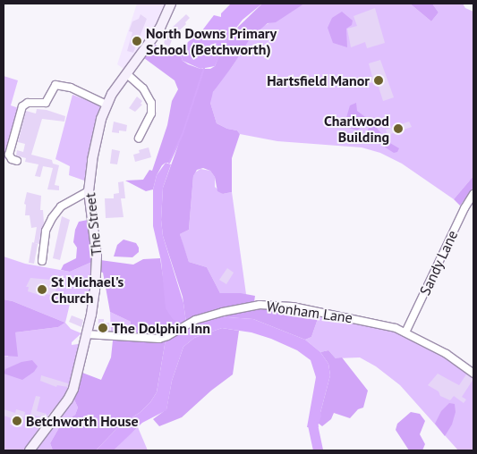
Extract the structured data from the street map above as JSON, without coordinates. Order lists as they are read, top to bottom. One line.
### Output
{"streets":{"street":["The Street","Sandy Lane","Wonham Lane"]},"crossings":[["The Street","Wonham Lane"],["Sandy Lane","Wonham Lane"]],"places":["North Downs Primary School (Betchworth)","Hartsfield Manor","Charlwood Building","St Michael's Church","The Dolphin Inn","Betchworth House"]}
